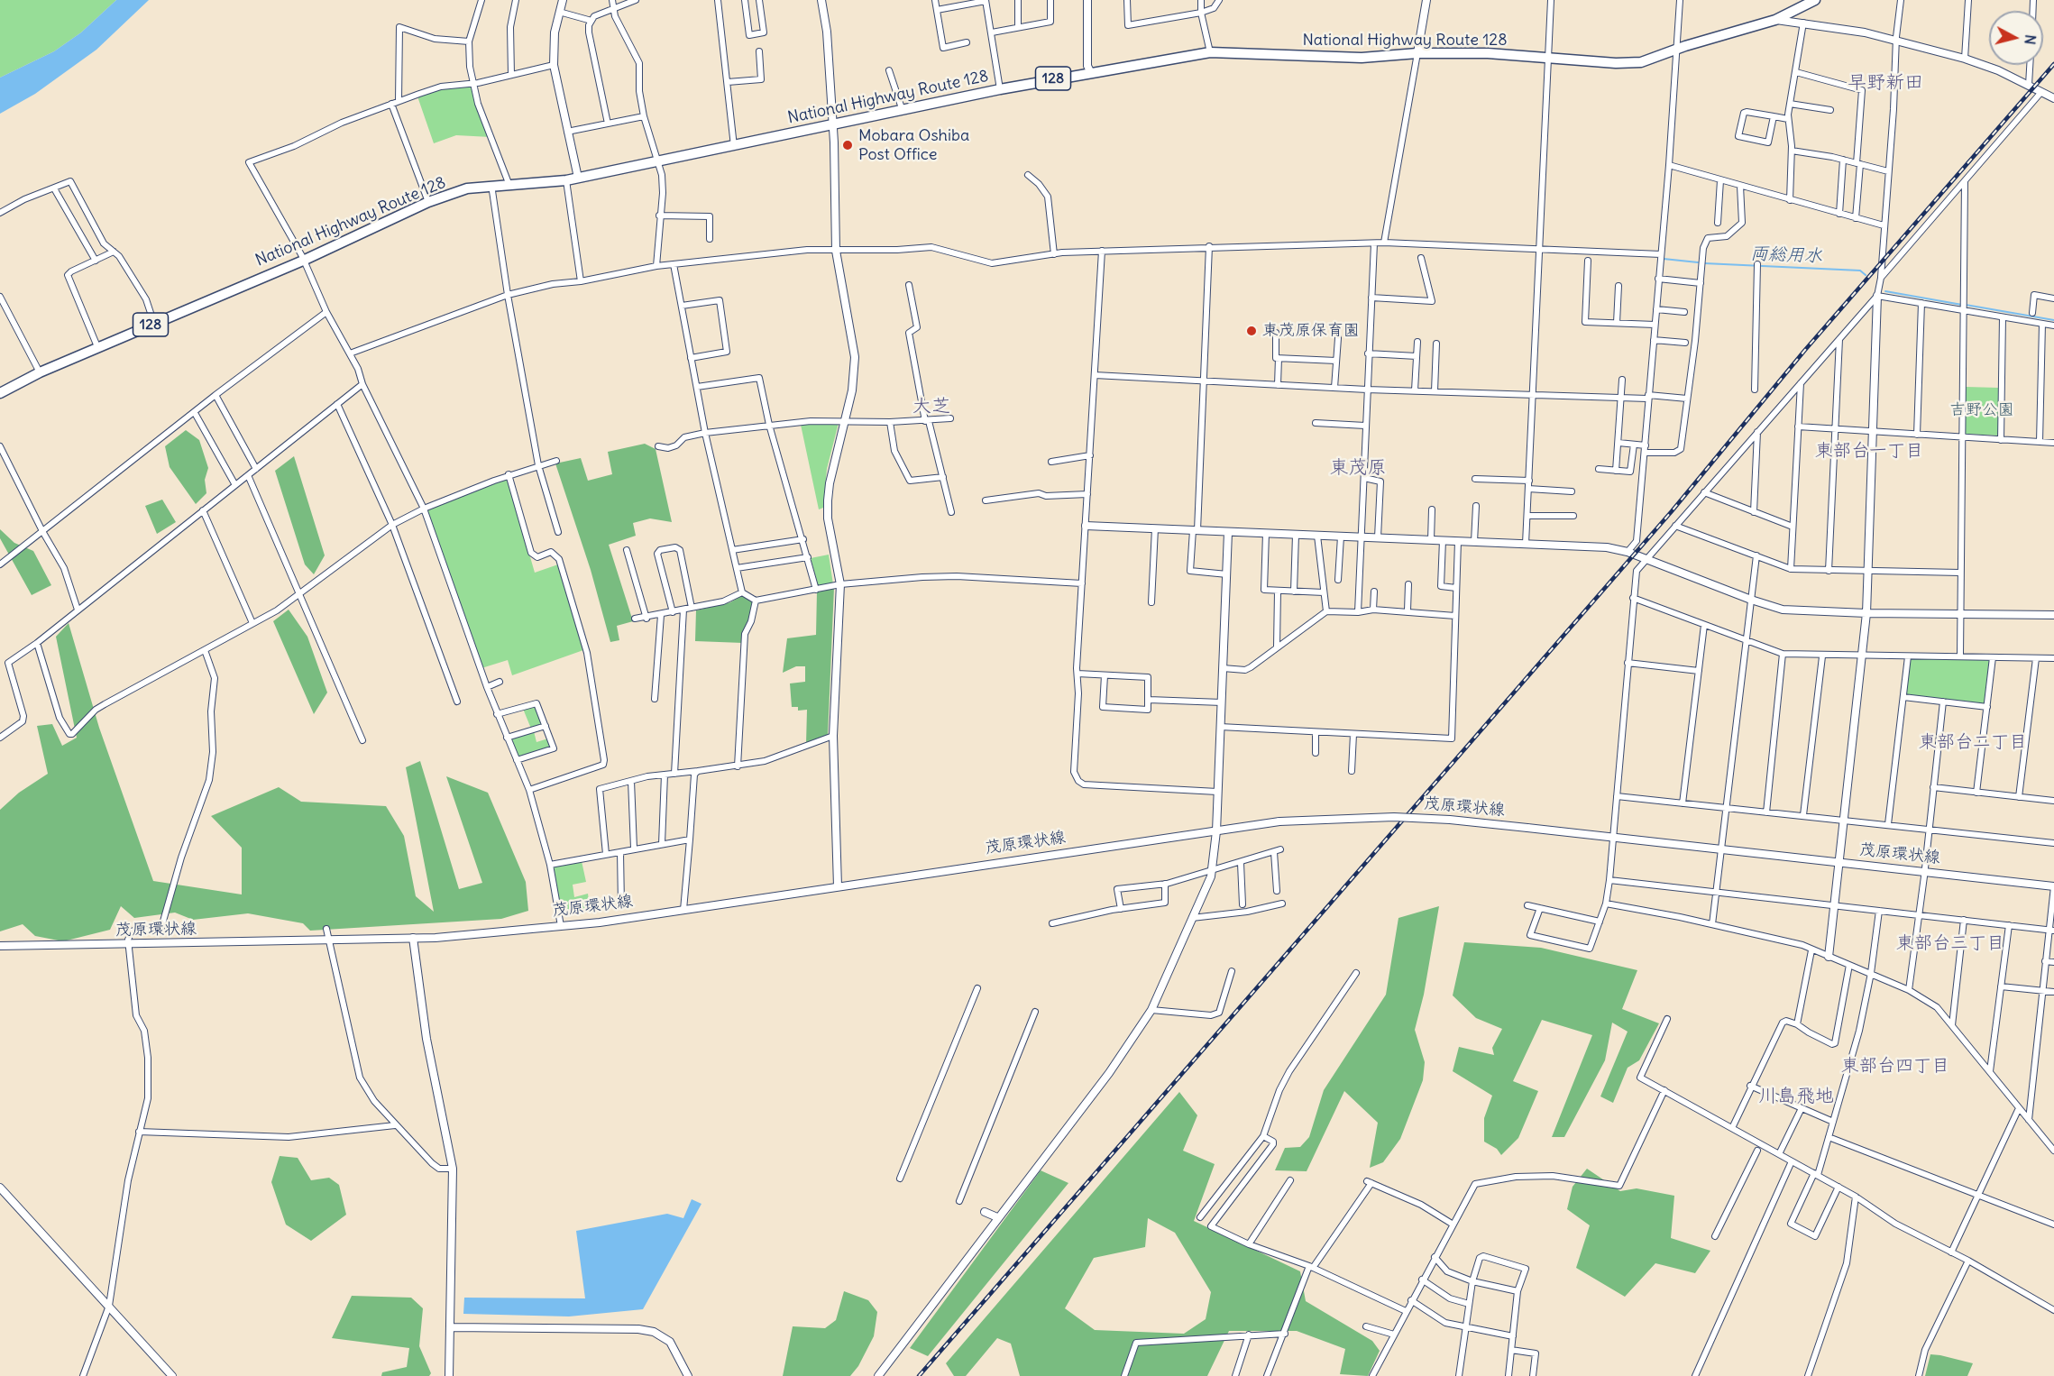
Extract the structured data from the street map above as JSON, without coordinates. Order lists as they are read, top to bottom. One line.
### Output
{"streets":{"highway":["National Highway Route 128","128"],"main road":["茂原環状線"]},"districts":["早野新田","大芝","東部台一丁目","東茂原","東部台二丁目","東部台三丁目","東部台四丁目","川島飛地"],"water":["両総用水"],"parks":["吉野公園"],"places":["Mobara Oshiba Post Office","東茂原保育園"],"north":"right"}
